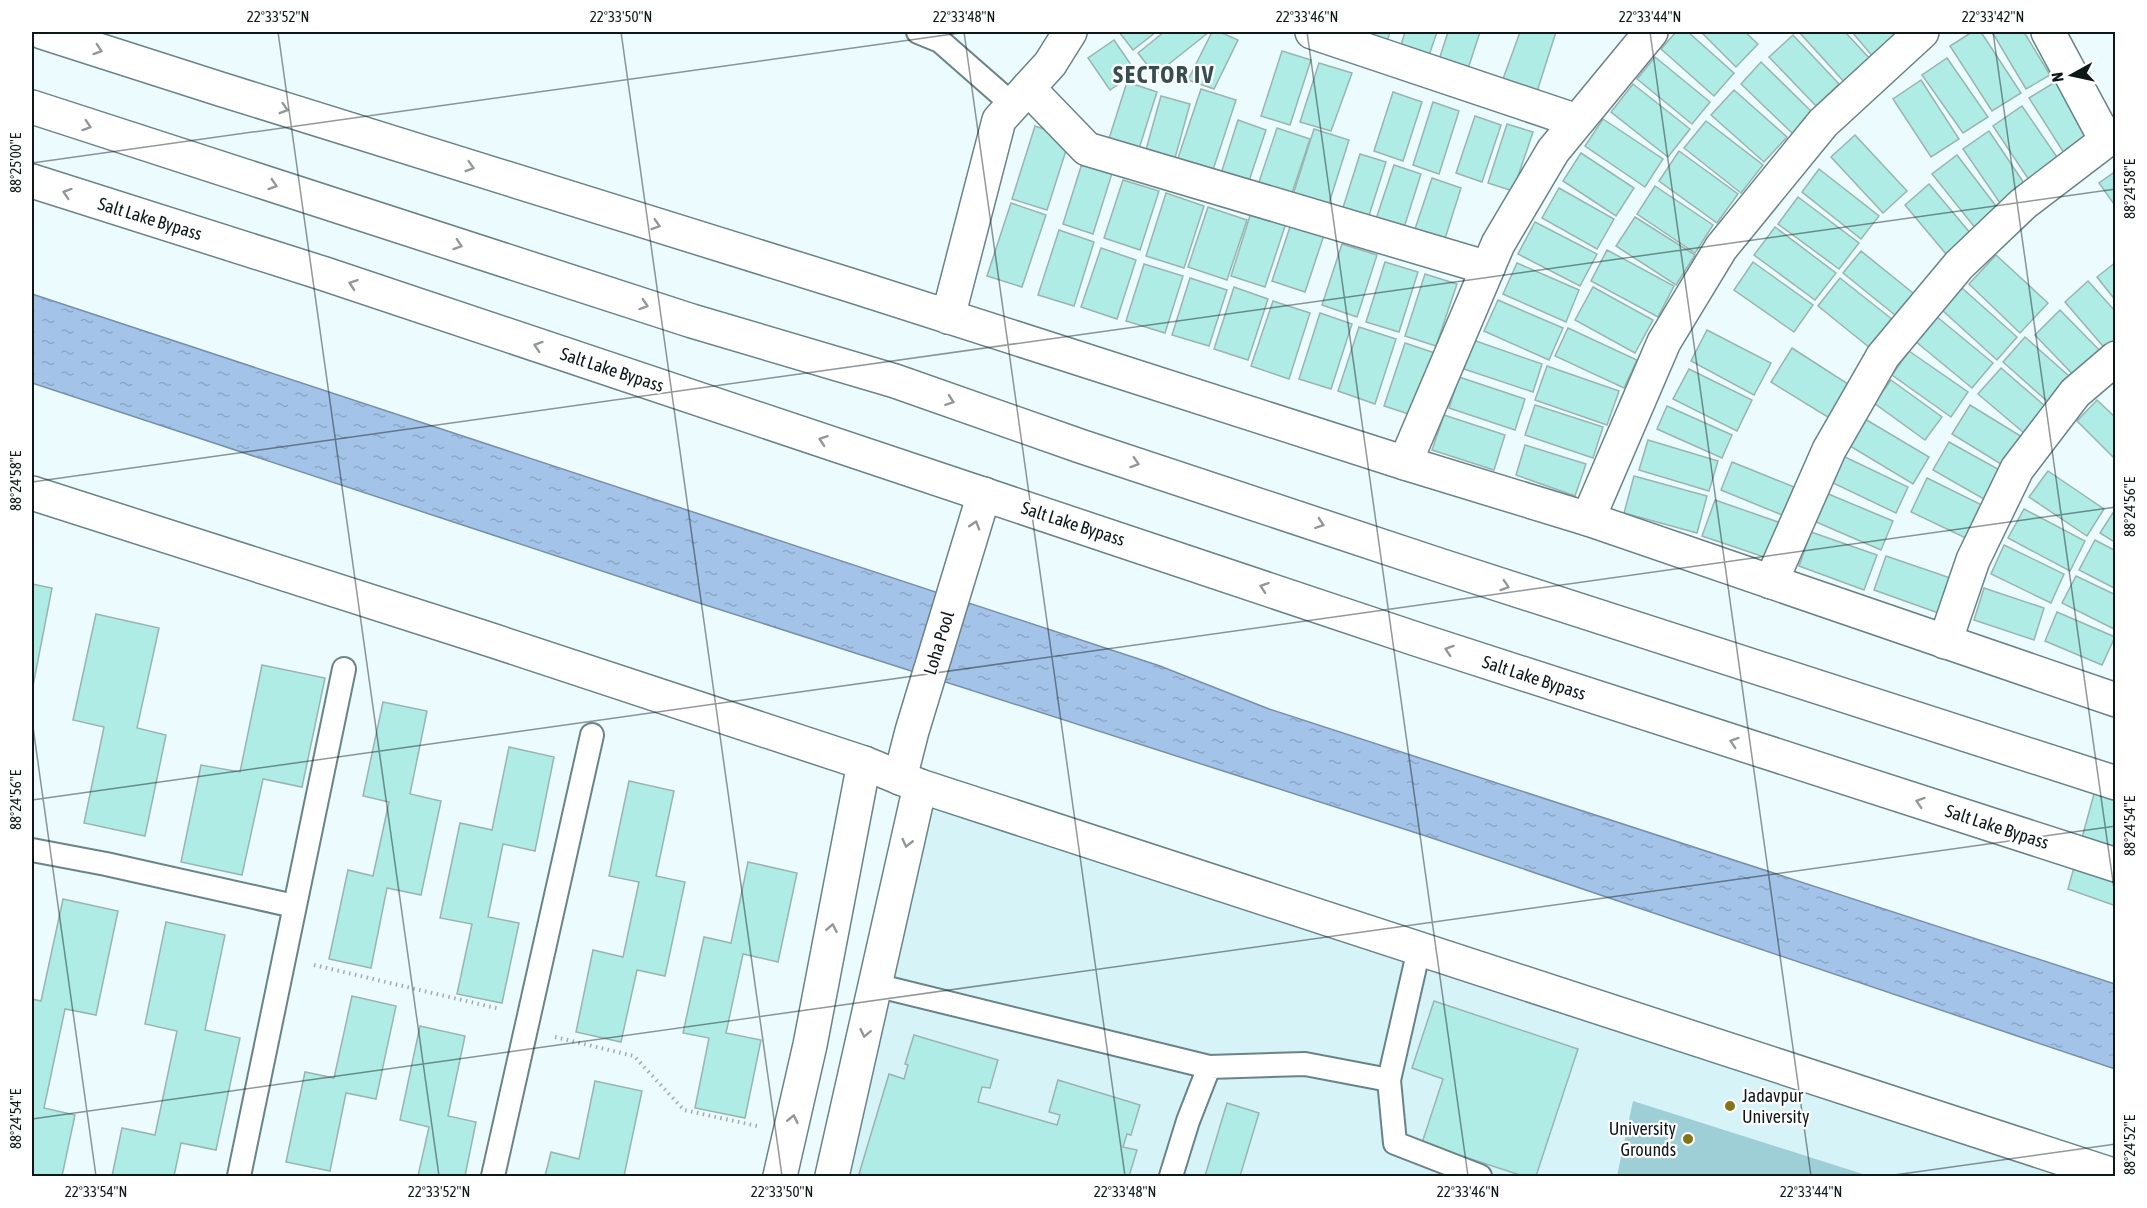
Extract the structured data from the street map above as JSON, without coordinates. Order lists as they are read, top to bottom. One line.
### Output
{"streets":{"main road":["Salt Lake Bypass","Loha Pool"]},"crossings":[["Salt Lake Bypass","Loha Pool"]],"districts":["SECTOR IV"],"places":["Jadavpur University","University Grounds"],"north":"left","coordinates":["22°33'52\"N","22°33'50\"N","22°33'48\"N","22°33'46\"N","22°33'44\"N","22°33'42\"N","88°25'00\"E","88°24'58\"E","88°24'56\"E","88°24'54\"E","88°24'52\"E","22°33'54\"N"]}
